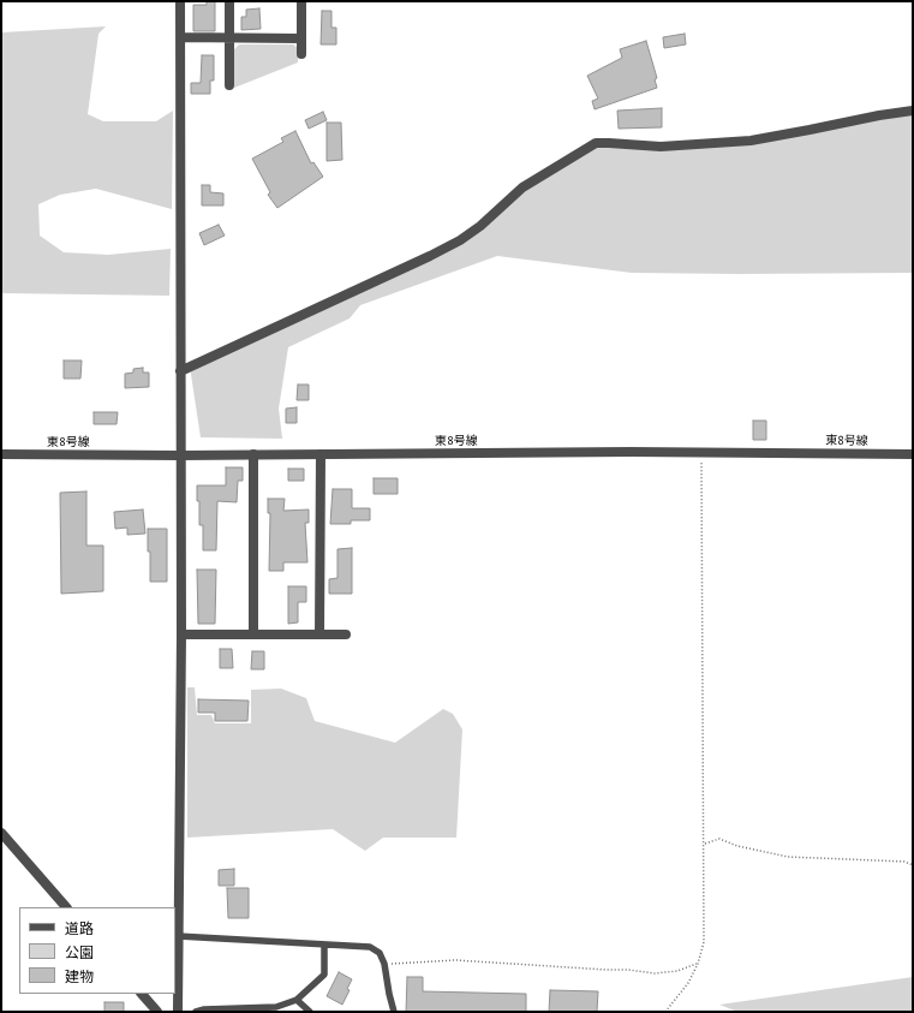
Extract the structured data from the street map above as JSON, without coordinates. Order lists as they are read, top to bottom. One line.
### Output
{"streets":{"street":["東8号線"]},"legend":["道路","公園","建物"]}
